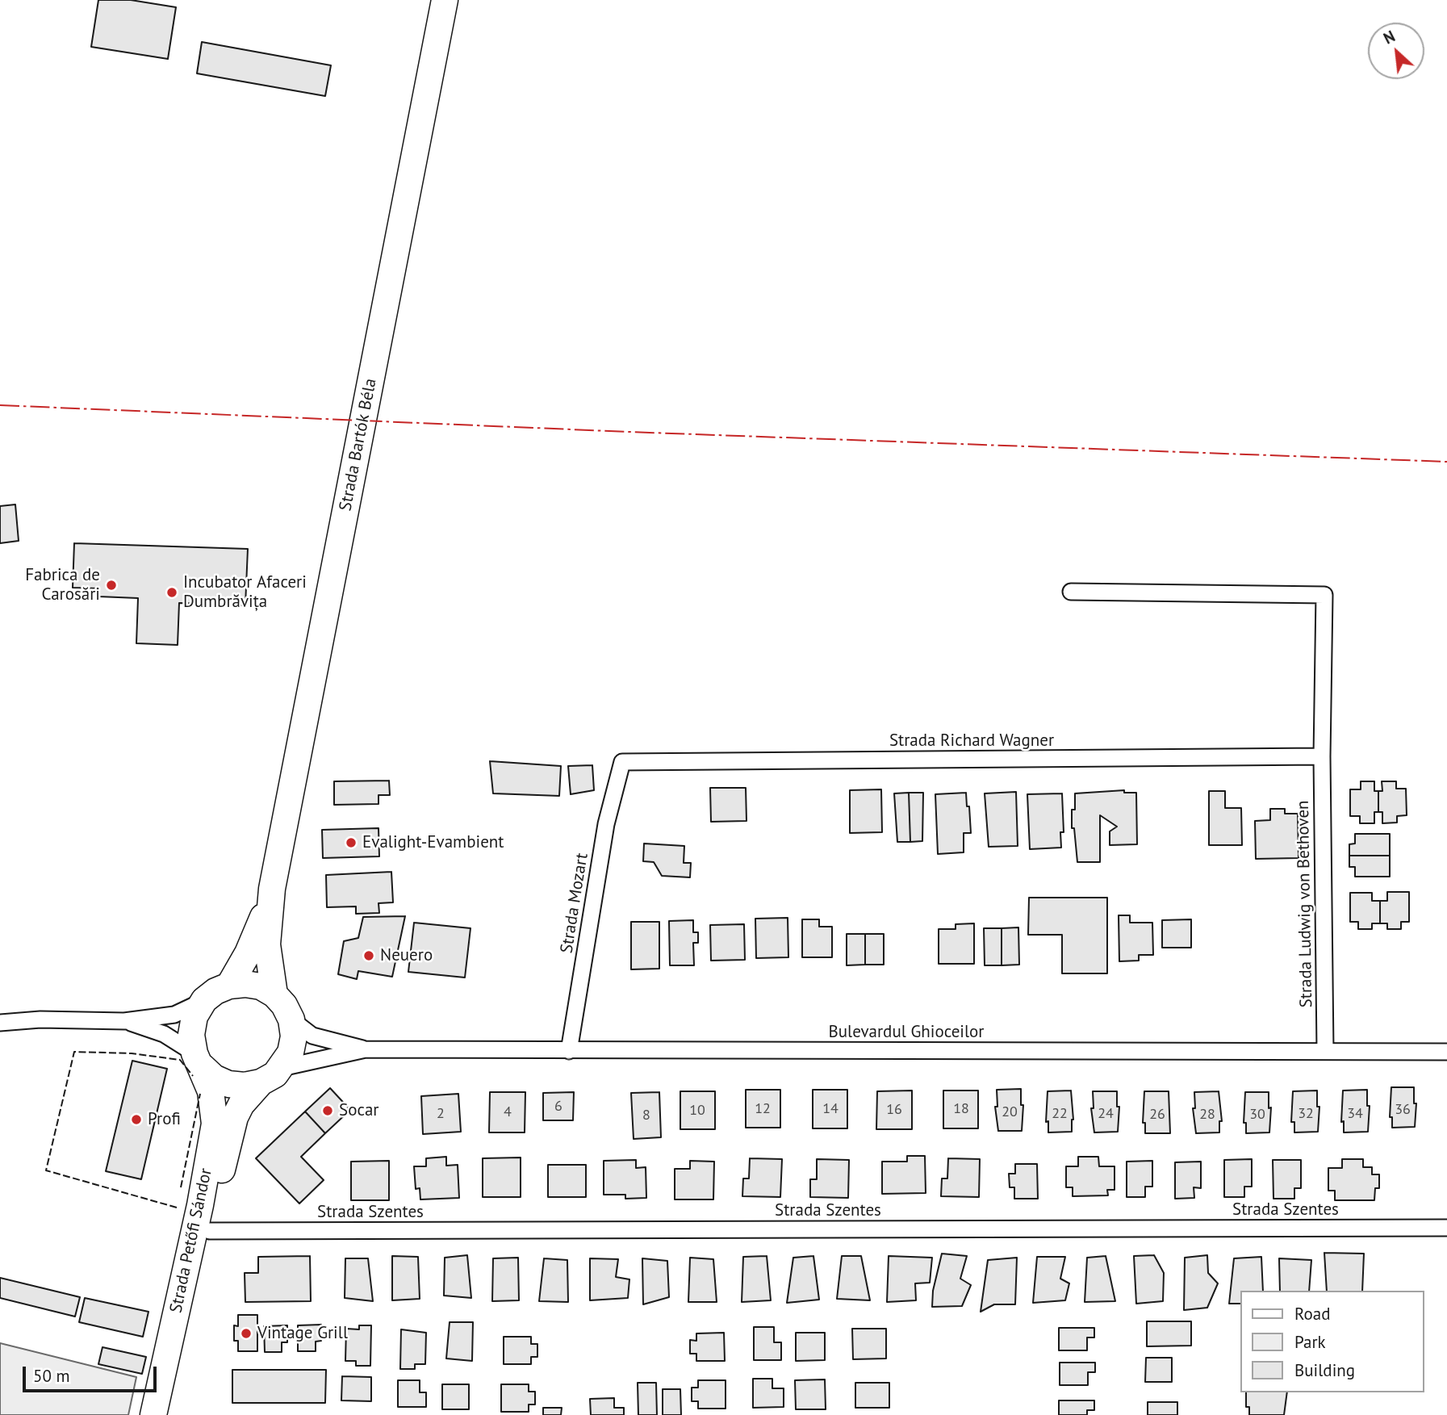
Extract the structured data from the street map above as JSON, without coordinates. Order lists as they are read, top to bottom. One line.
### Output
{"streets":{"main road":["Strada Bartók Béla","Strada Petőfi Sándor"],"street":["Strada Richard Wagner","Strada Mozart","Strada Ludwig von Bethoven","Bulevardul Ghioceilor","Strada Szentes"]},"crossings":[["Strada Bartók Béla","Bulevardul Ghioceilor"],["Strada Bartók Béla","Strada Petőfi Sándor"],["Strada Richard Wagner","Strada Mozart"],["Strada Richard Wagner","Strada Ludwig von Bethoven"],["Strada Mozart","Bulevardul Ghioceilor"],["Strada Ludwig von Bethoven","Bulevardul Ghioceilor"],["Bulevardul Ghioceilor","Strada Petőfi Sándor"],["Strada Szentes","Strada Petőfi Sándor"]],"places":["Fabrica de Carosări","Incubator Afaceri Dumbrăvița","Evalight-Evambient","Neuero","Socar","Profi","Vintage Grill"],"house_numbers":["6","12","14","18","16","36","10","4","20","2","22","24","32","34","26","28","30","8"],"legend":["Road","Park","Building"],"scale_bar":"50 m","north":"top left"}
